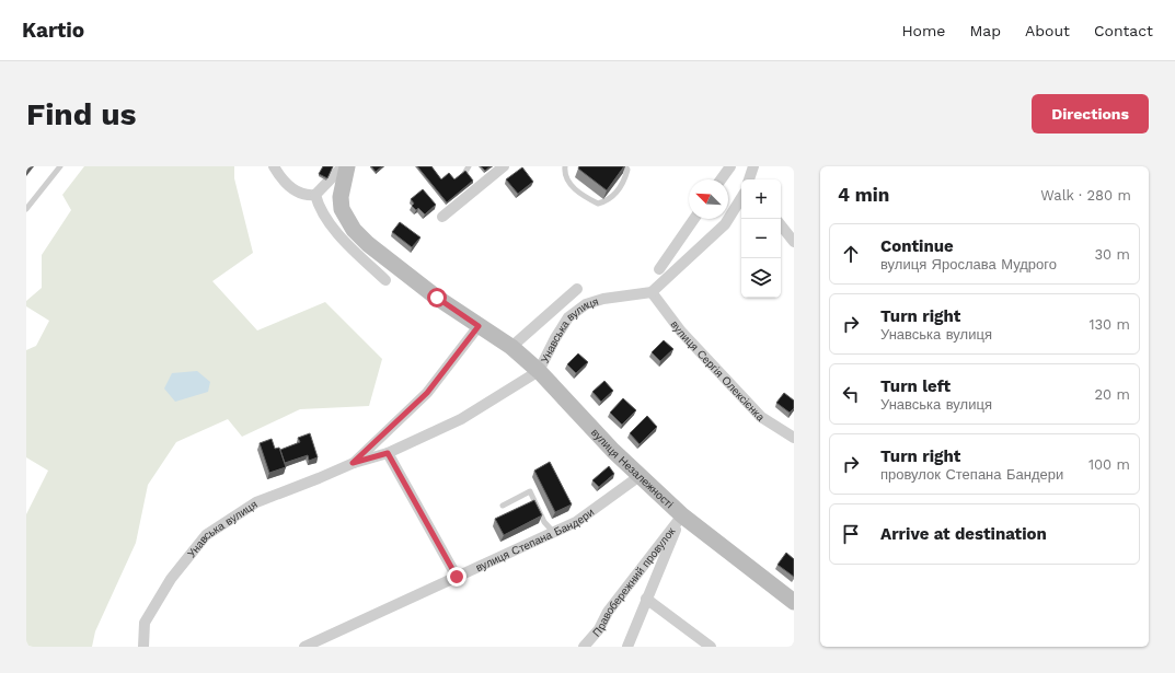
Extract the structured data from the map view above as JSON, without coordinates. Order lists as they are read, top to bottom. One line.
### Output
{"streets":{"street":["Унавська вулиця","вулиця Сергія Олексієнка","вулиця Незалежності","вулиця Степана Бандери","Правобережний провулок"]},"crossings":[["Унавська вулиця","вулиця Сергія Олексієнка"],["Унавська вулиця","вулиця Незалежності"],["вулиця Незалежності","вулиця Степана Бандери"],["вулиця Незалежності","Правобережний провулок"]],"north":"top left","page":{"header":"Kartio","nav":["Home","Map","About","Contact"],"buttons":"Directions","title":"Find us","heading":["4 min","Walk · 280 m"],"map_buttons":["+","−"],"list":[["Continue","вулиця Ярослава Мудрого","30 m"],["Turn right","Унавська вулиця","130 m"],["Turn left","Унавська вулиця","20 m"],["Turn right","провулок Степана Бандери","100 m"],"Arrive at destination"]}}
